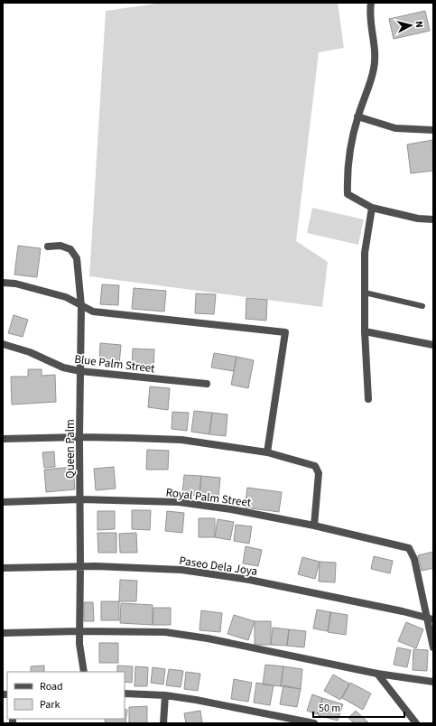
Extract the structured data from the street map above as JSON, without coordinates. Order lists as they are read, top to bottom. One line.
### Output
{"streets":{"street":["Blue Palm Street","Queen Palm","Royal Palm Street","Paseo Dela Joya"]},"crossings":[["Blue Palm Street","Queen Palm"],["Queen Palm","Royal Palm Street"],["Queen Palm","Paseo Dela Joya"],["Royal Palm Street","Paseo Dela Joya"]],"legend":["Road","Park"],"scale_bar":"50 m","north":"right"}
